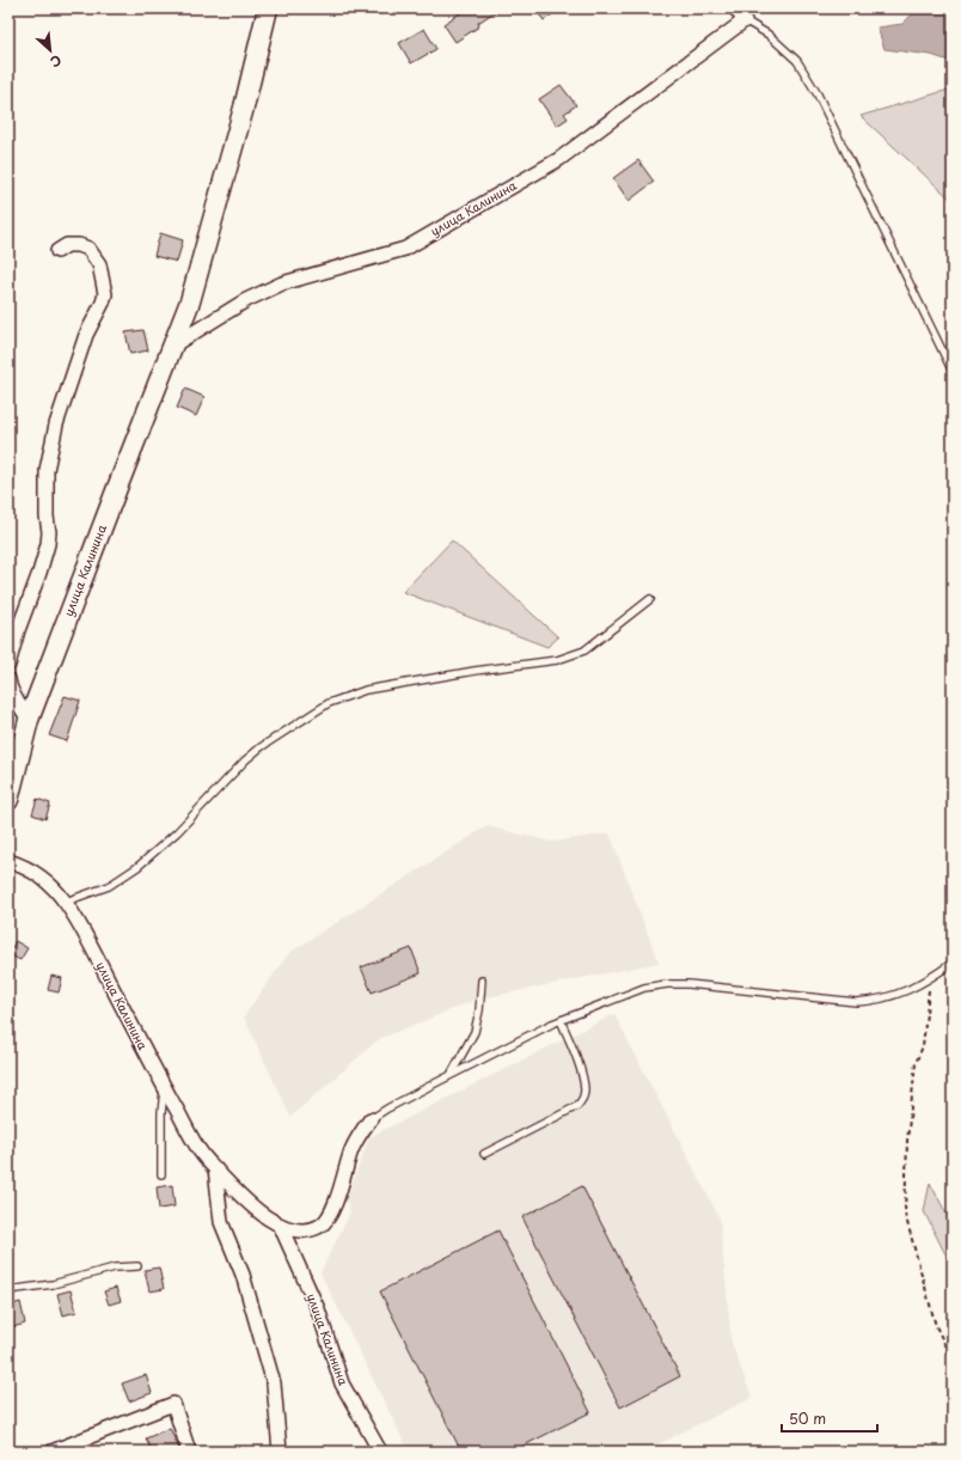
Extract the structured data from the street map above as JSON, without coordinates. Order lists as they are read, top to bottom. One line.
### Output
{"streets":{"street":["улица Калинина"]},"scale_bar":"50 m","north":"bottom right"}
